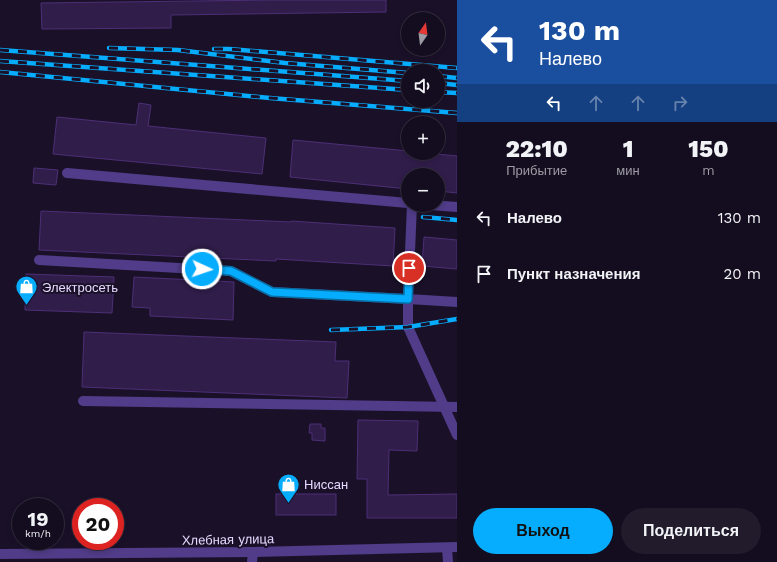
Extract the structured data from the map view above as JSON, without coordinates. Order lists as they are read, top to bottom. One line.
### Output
{"streets":{"street":["Хлебная улица"]},"places":{"shop":["Электросеть","Ниссан"]},"north":"top","page":{"turn":["130 m","Налево"],"map_buttons":["+","−"],"eta":["22:10","Прибытие","1","мин","150","m"],"list":[{"name":"Налево","value":"130 m"},{"name":"Пункт назначения","value":"20 m"}],"speed":"19 km/h","limit":"20","buttons":["Выход","Поделиться"]}}
